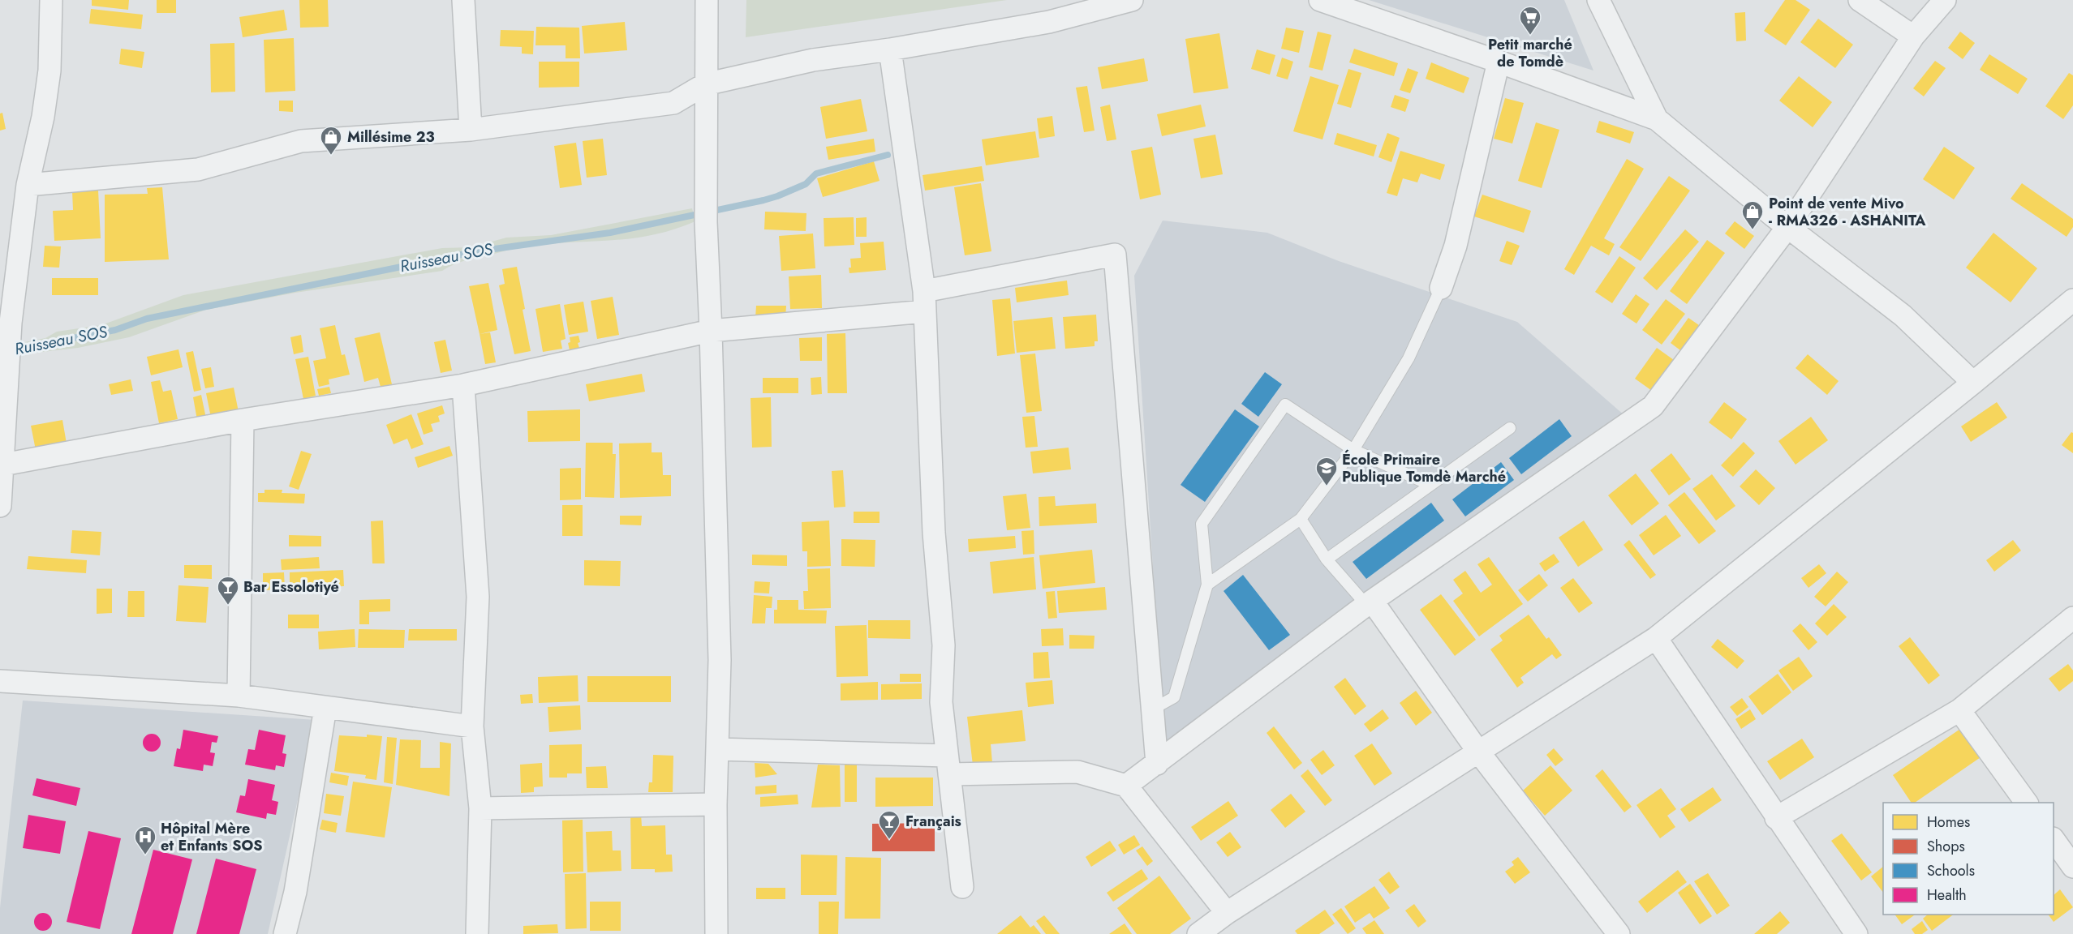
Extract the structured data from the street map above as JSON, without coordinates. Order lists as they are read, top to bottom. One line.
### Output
{"water":["Ruisseau SOS"],"places":{"supermarket":["Petit marché de Tomdè"],"shop":["Millésime 23","Point de vente Mivo - RMA326 - ASHANITA"],"school or university":["École Primaire Publique Tomdè Marché"],"bar":["Bar Essolotiyé","Français"],"hospital":["Hôpital Mère et Enfants SOS"]},"legend":["Homes","Shops","Schools","Health"]}
